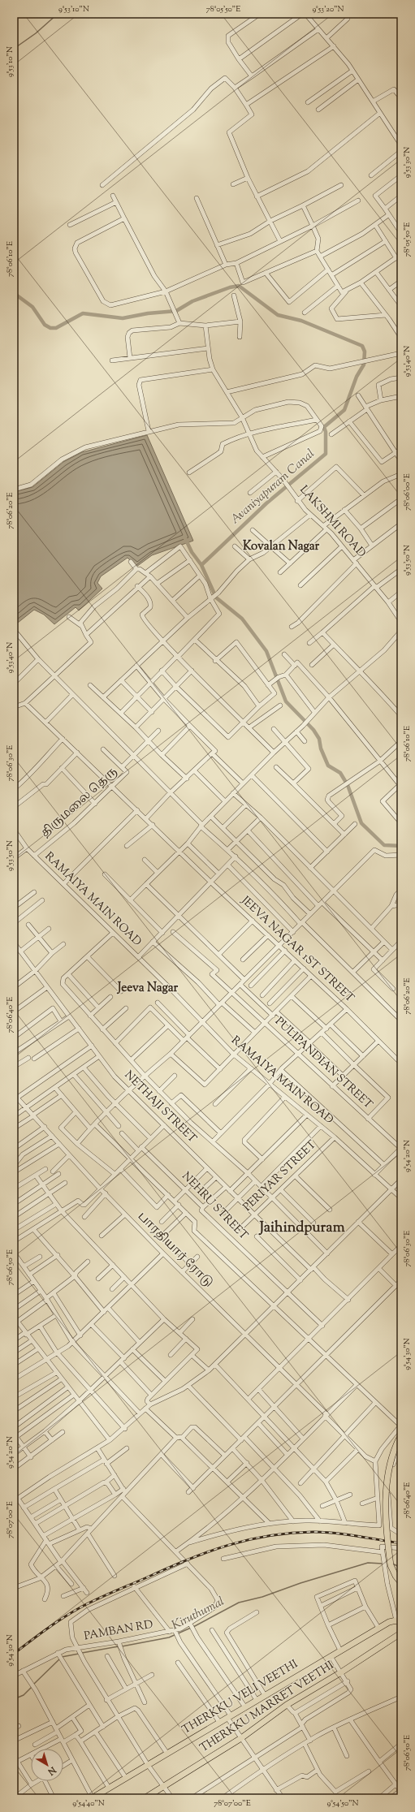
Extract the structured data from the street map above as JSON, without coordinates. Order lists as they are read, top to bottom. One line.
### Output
{"streets":{"main road":["THERKKU VELI VEETHI","THERKKU MARRET VEETHI"],"street":["LAKSHMI ROAD","திருமலை தெரு","RAMAIYA MAIN ROAD","JEEVA NAGAR 1ST STREET","PULIPANDIAN STREET","NETHAJI STREET","PERIYAR STREET","NEHRU STREET","பாரதியார் ரோடு","PAMBAN RD"]},"crossings":[["திருமலை தெரு","RAMAIYA MAIN ROAD"],["திருமலை தெரு","JEEVA NAGAR 1ST STREET"],["RAMAIYA MAIN ROAD","PERIYAR STREET"],["NETHAJI STREET","PERIYAR STREET"]],"districts":["Kovalan Nagar","Jeeva Nagar","Jaihindpuram"],"water":["Avaniyapuram Canal","Kiruthumal"],"north":"bottom right","coordinates":["9°53'10\"N","78°05'50\"E","9°53'20\"N","9°53'30\"N","78°06'10\"E","9°53'40\"N","78°06'00\"E","78°06'20\"E","9°53'50\"N","78°06'30\"E","78°06'40\"E","9°54'20\"N","78°06'50\"E","9°54'30\"N","78°07'00\"E","9°54'40\"N","9°54'50\"N"]}
